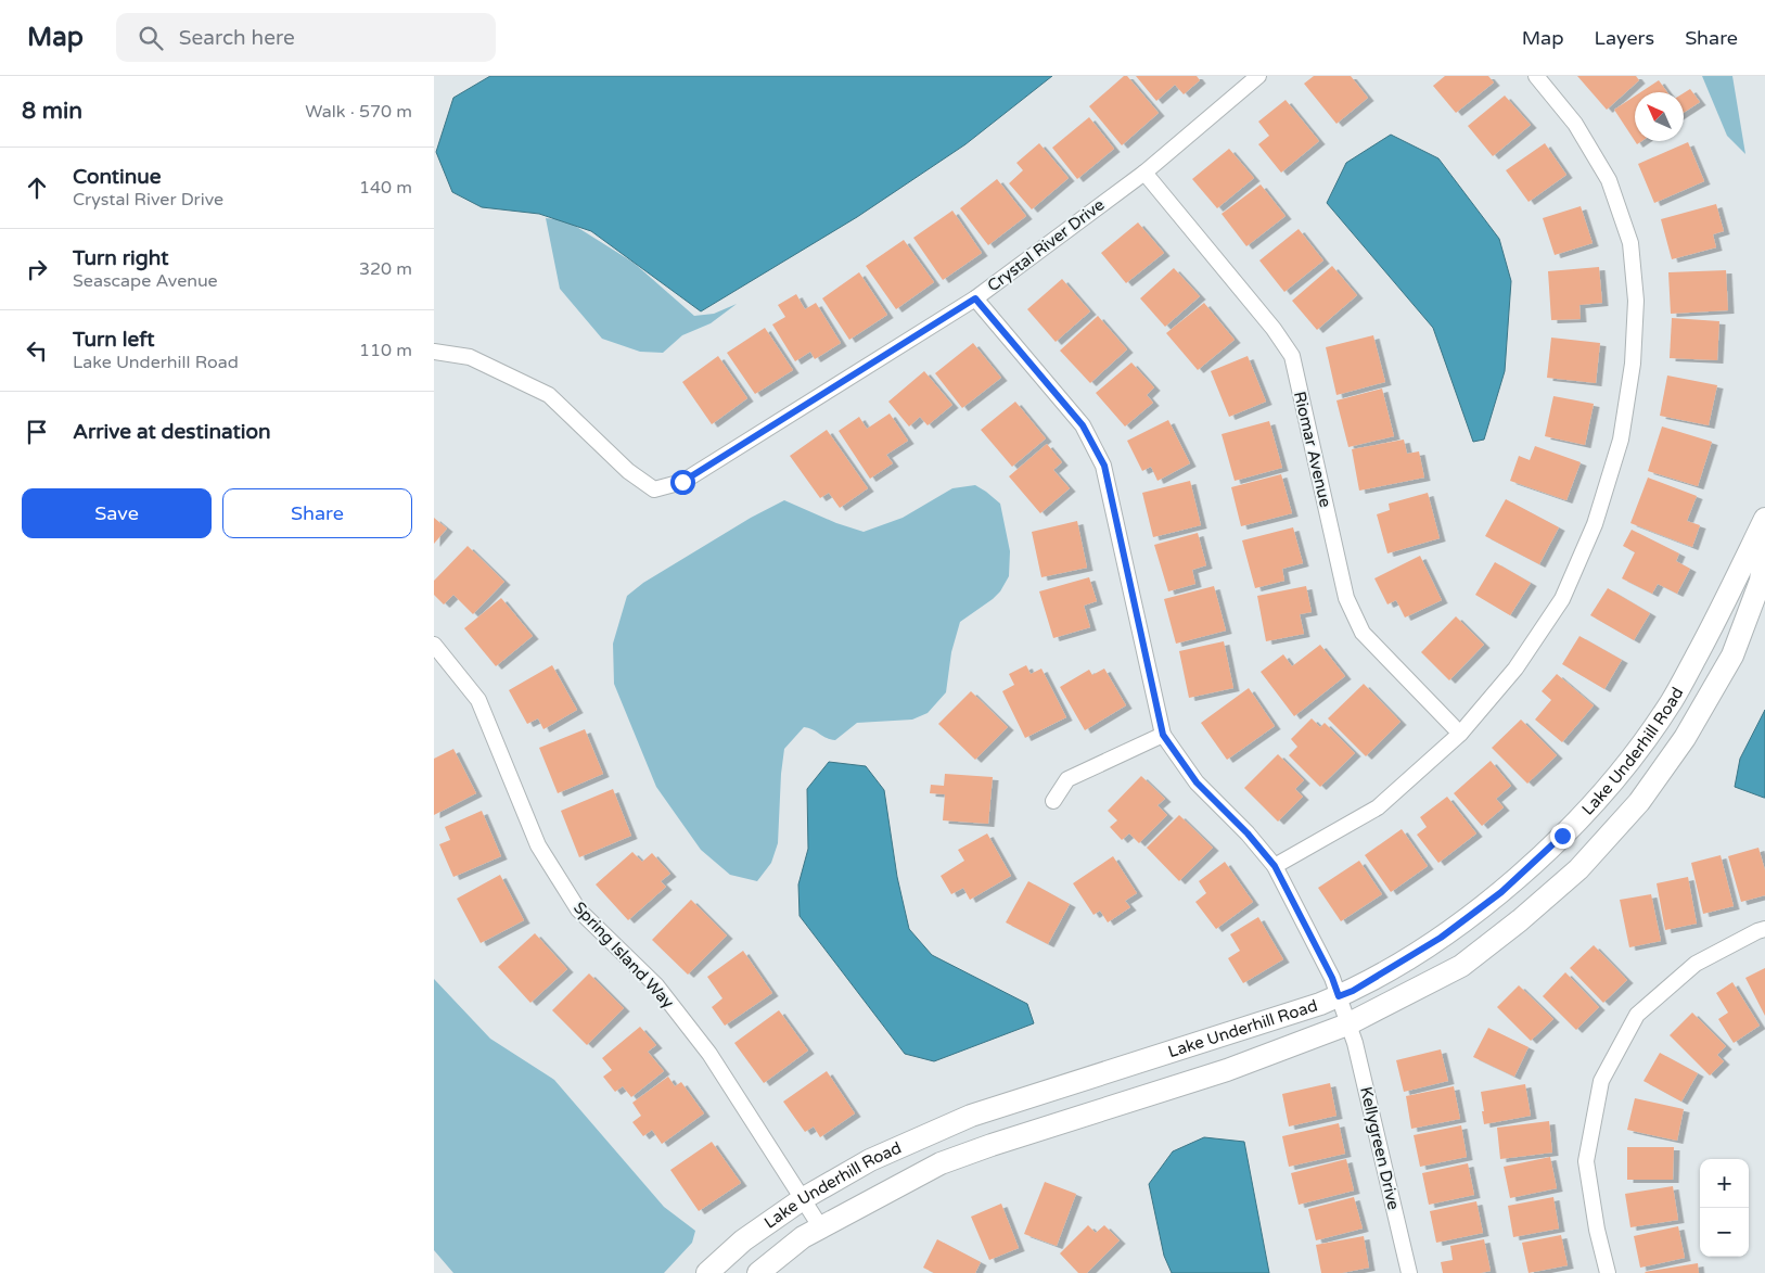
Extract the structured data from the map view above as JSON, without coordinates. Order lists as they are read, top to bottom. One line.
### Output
{"streets":{"street":["Crystal River Drive","Riomar Avenue","Lake Underhill Road","Spring Island Way","Kellygreen Drive"]},"crossings":[["Crystal River Drive","Riomar Avenue"],["Lake Underhill Road","Spring Island Way"],["Lake Underhill Road","Kellygreen Drive"]],"north":"top left","page":{"header":"Map","search":"Search here","nav":["Map","Layers","Share"],"heading":["8 min","Walk · 570 m"],"list":[["Continue","Crystal River Drive","140 m"],["Turn right","Seascape Avenue","320 m"],["Turn left","Lake Underhill Road","110 m"],"Arrive at destination"],"buttons":["Save","Share"],"map_buttons":["+","−"]}}
